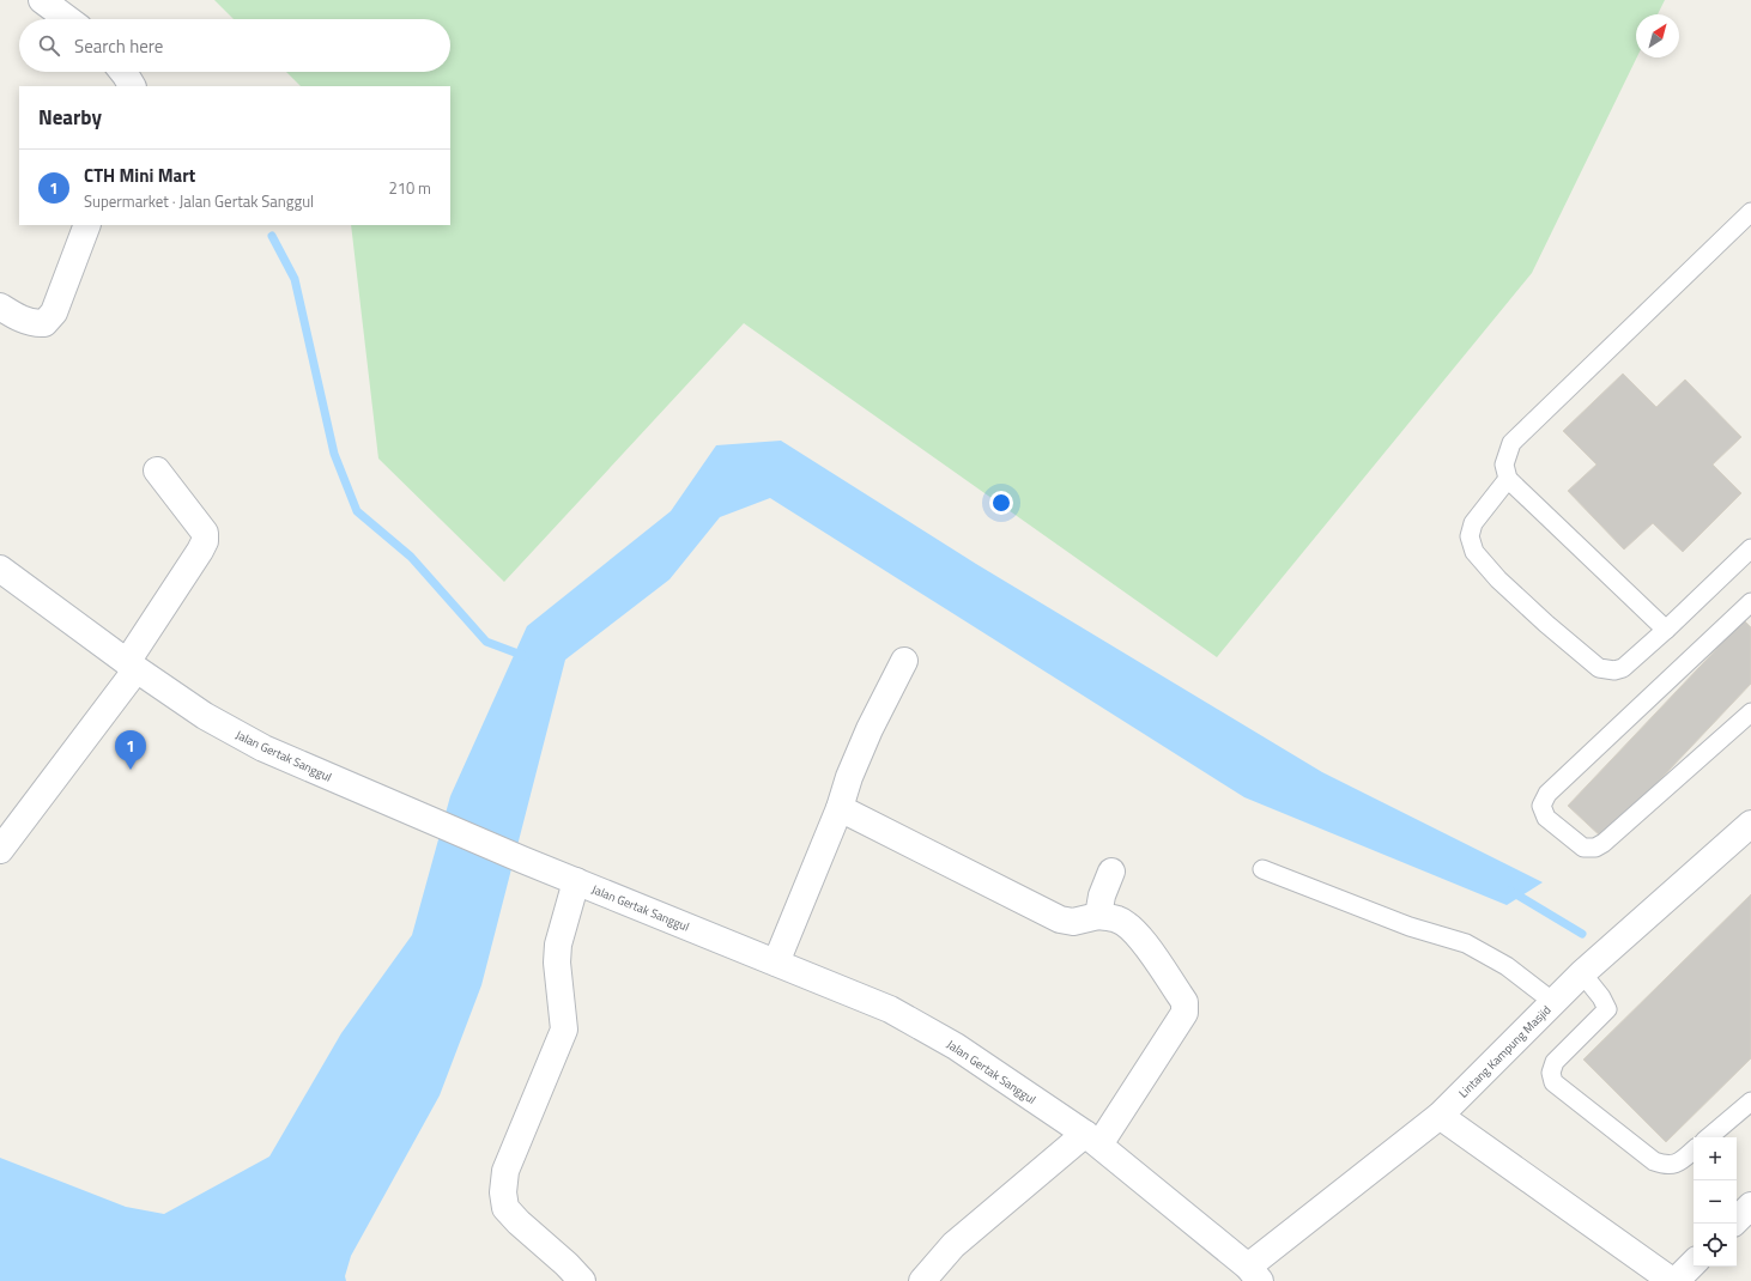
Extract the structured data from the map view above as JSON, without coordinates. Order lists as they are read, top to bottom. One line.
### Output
{"streets":{"street":["Jalan Gertak Sanggul","Lintang Kampung Masjid"]},"crossings":[["Jalan Gertak Sanggul","Lintang Kampung Masjid"]],"north":"top right","page":{"search":"Search here","heading":"Nearby","list":[{"mark":"1","name":"CTH Mini Mart","note":"Supermarket · Jalan Gertak Sanggul","value":"210 m"}],"pins":"1","map_buttons":["+","−"]}}
